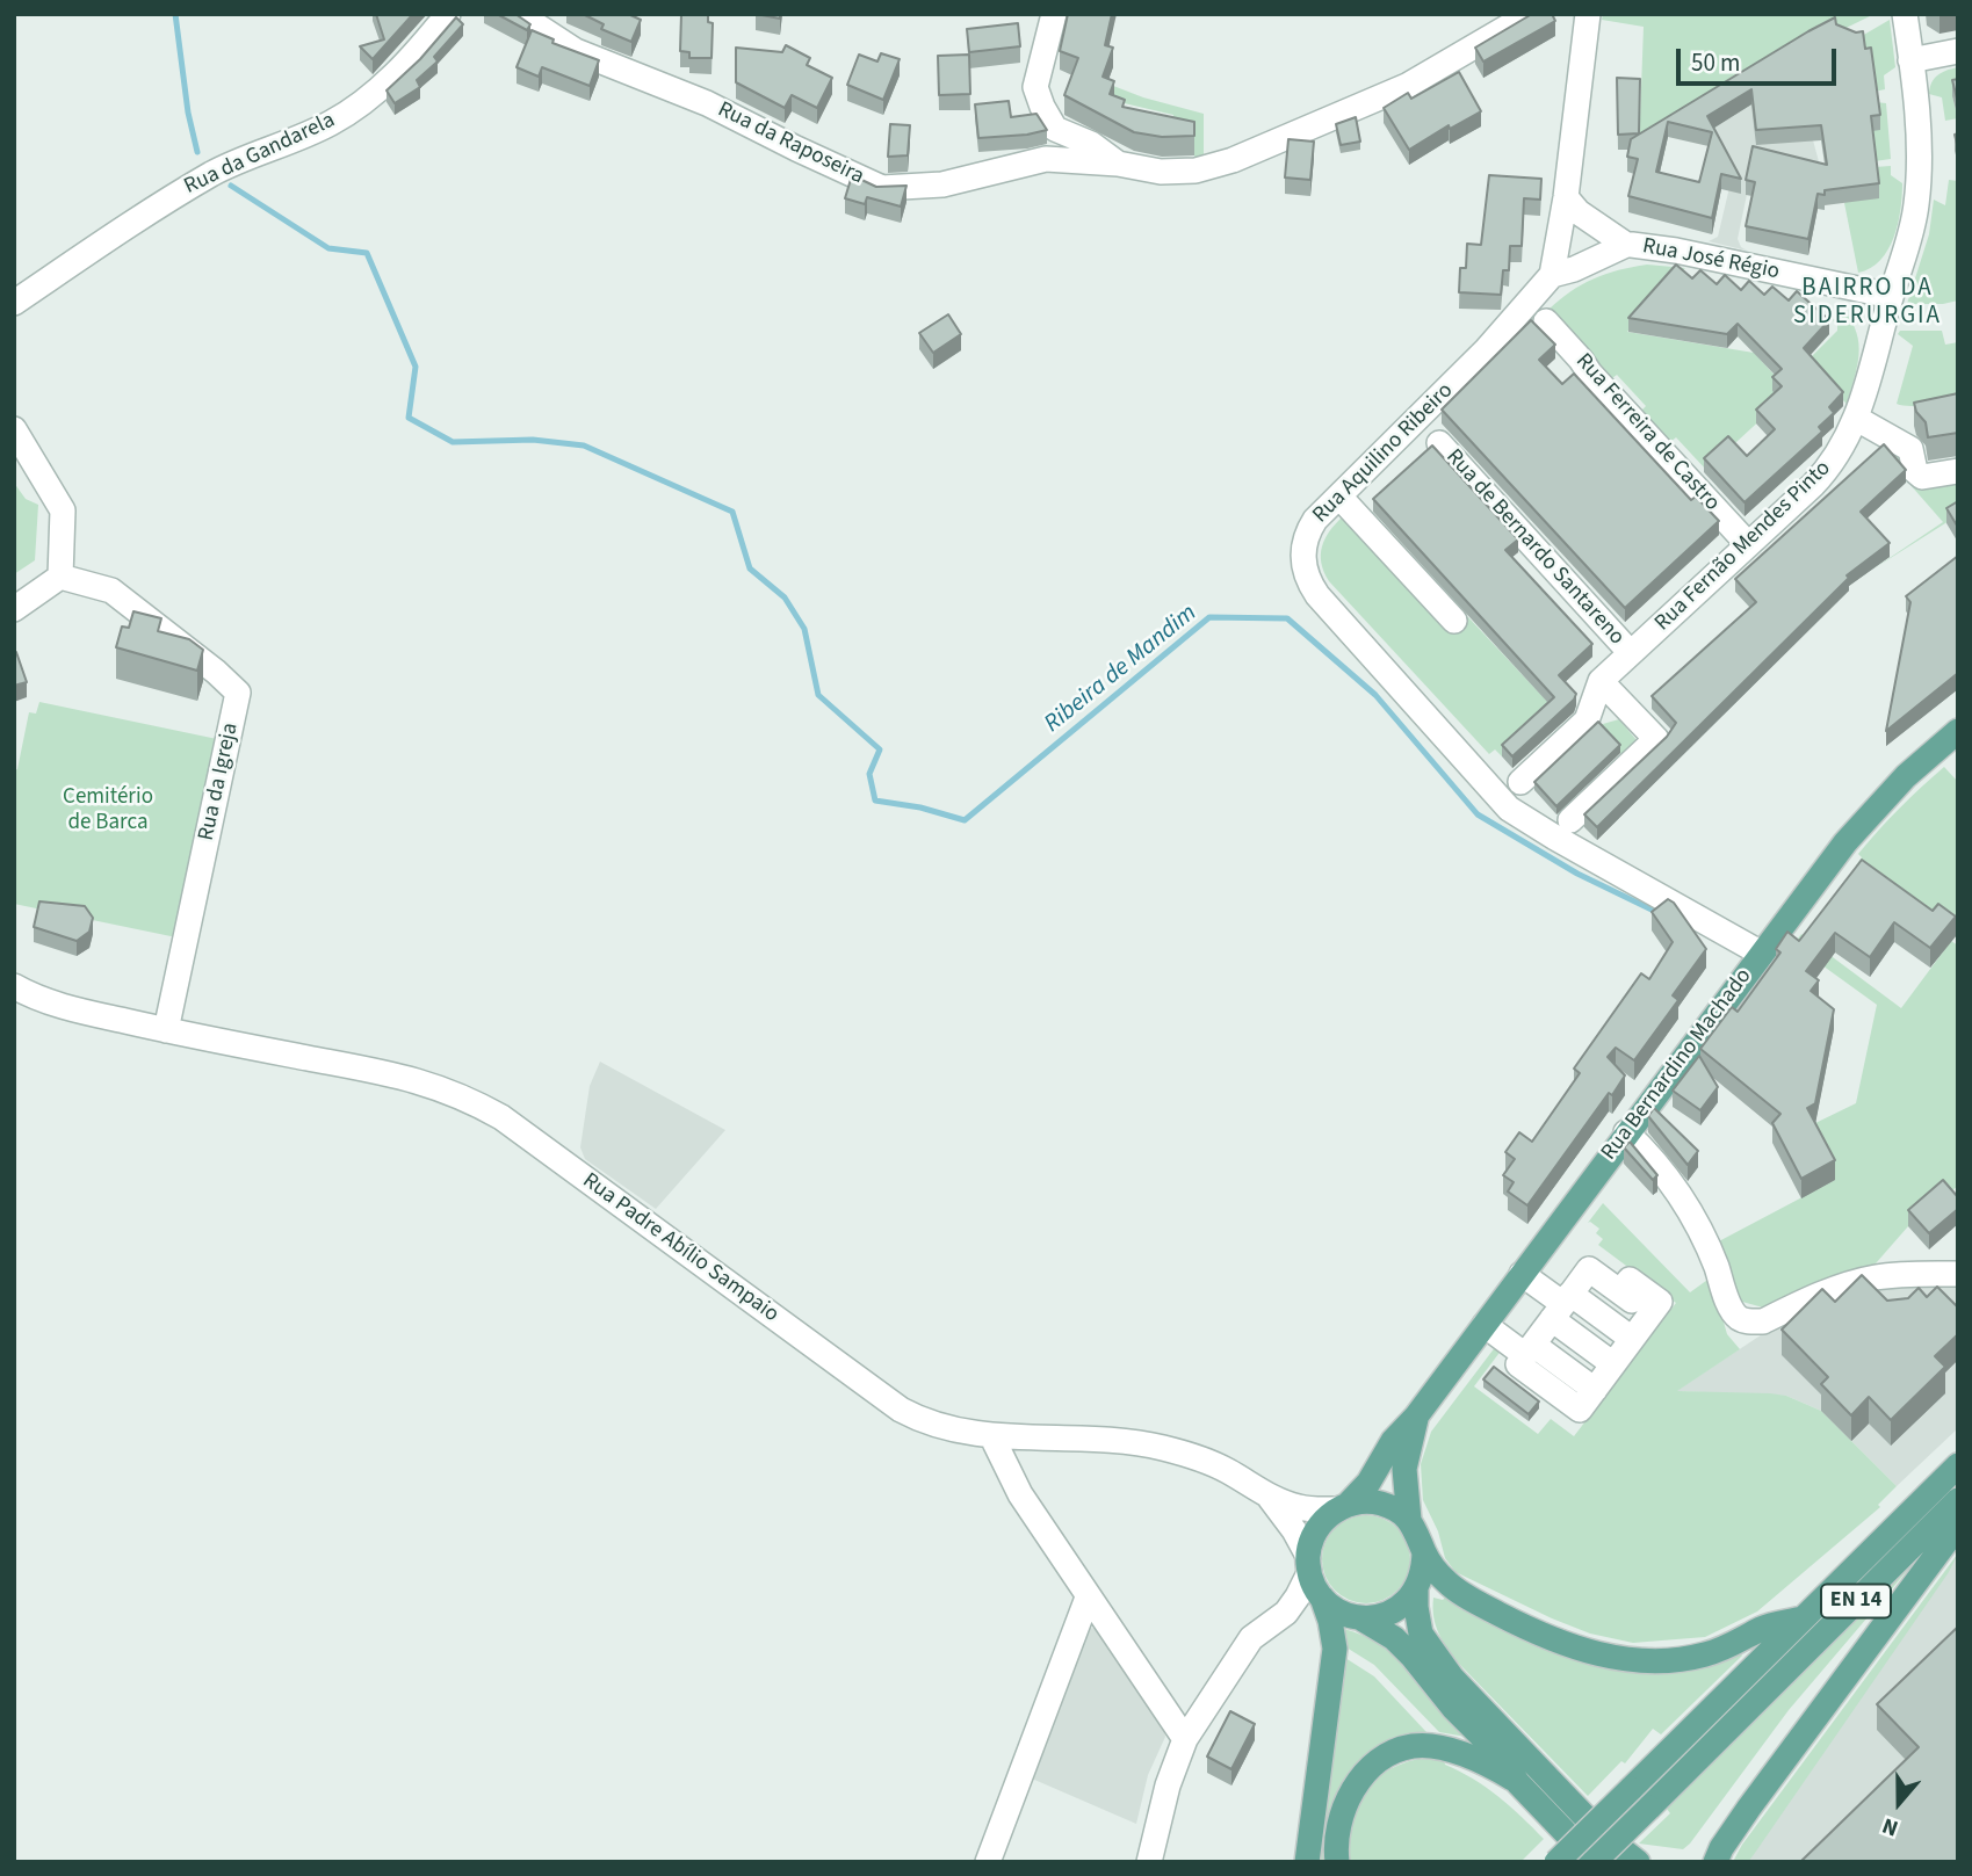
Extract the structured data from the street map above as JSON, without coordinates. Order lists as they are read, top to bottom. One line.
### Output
{"streets":{"main road":["Rua Bernardino Machado","EN 14"],"street":["Rua da Raposeira","Rua da Gandarela","Rua José Régio","Rua Ferreira de Castro","Rua Aquilino Ribeiro","Rua Fernão Mendes Pinto","Rua de Bernardo Santareno","Rua da Igreja","Rua Padre Abílio Sampaio"]},"crossings":[["Rua José Régio","Rua Aquilino Ribeiro"],["Rua José Régio","Rua Fernão Mendes Pinto"],["Rua Ferreira de Castro","Rua Fernão Mendes Pinto"],["Rua Aquilino Ribeiro","Rua Bernardino Machado"],["Rua Fernão Mendes Pinto","Rua de Bernardo Santareno"],["Rua da Igreja","Rua Padre Abílio Sampaio"]],"districts":["BAIRRO DA SIDERURGIA"],"water":["Ribeira de Mandim"],"parks":["Cemitério de Barca"],"scale_bar":"50 m","north":"bottom"}
